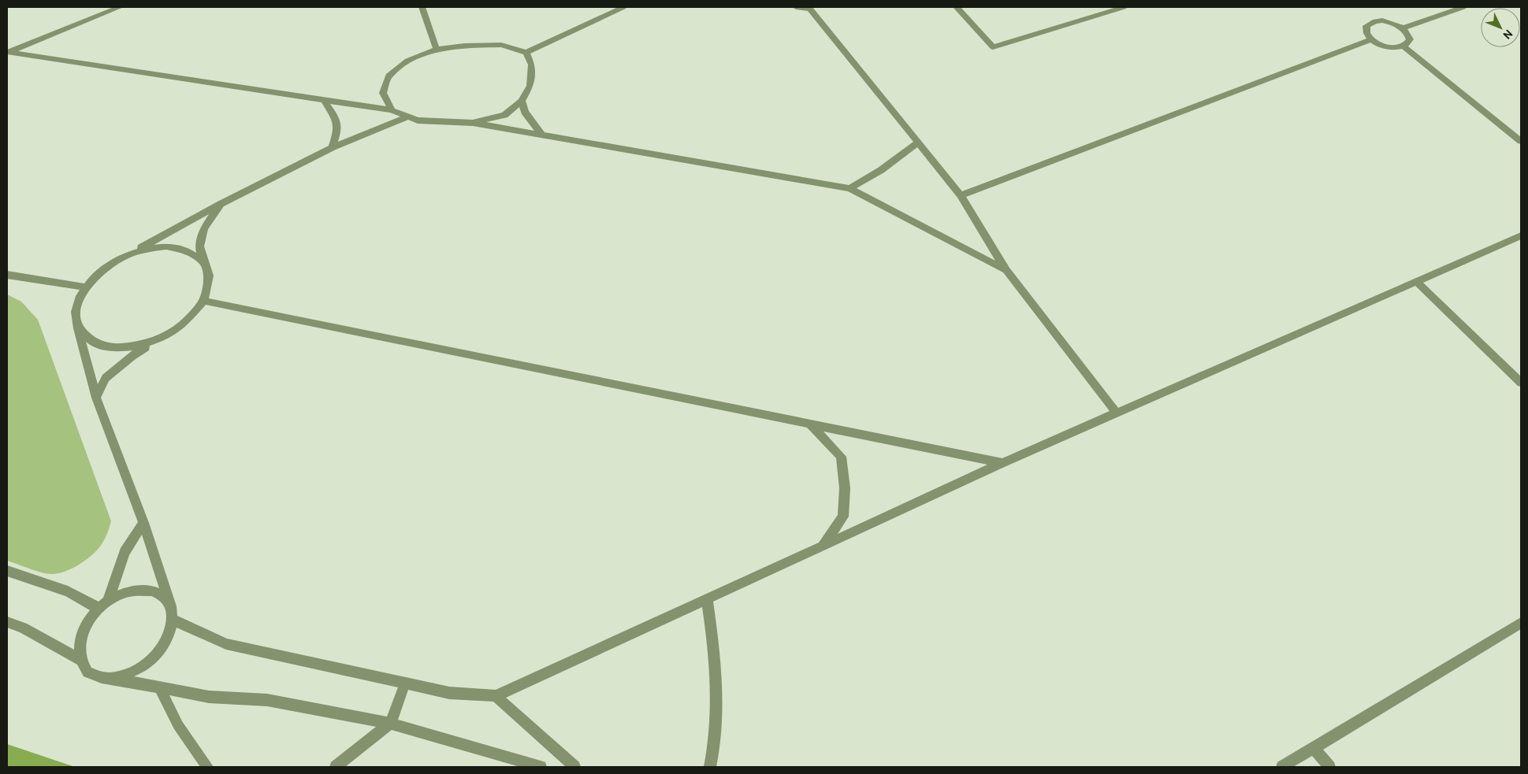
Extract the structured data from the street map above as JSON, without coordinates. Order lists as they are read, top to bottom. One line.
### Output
{"north":"bottom right"}
